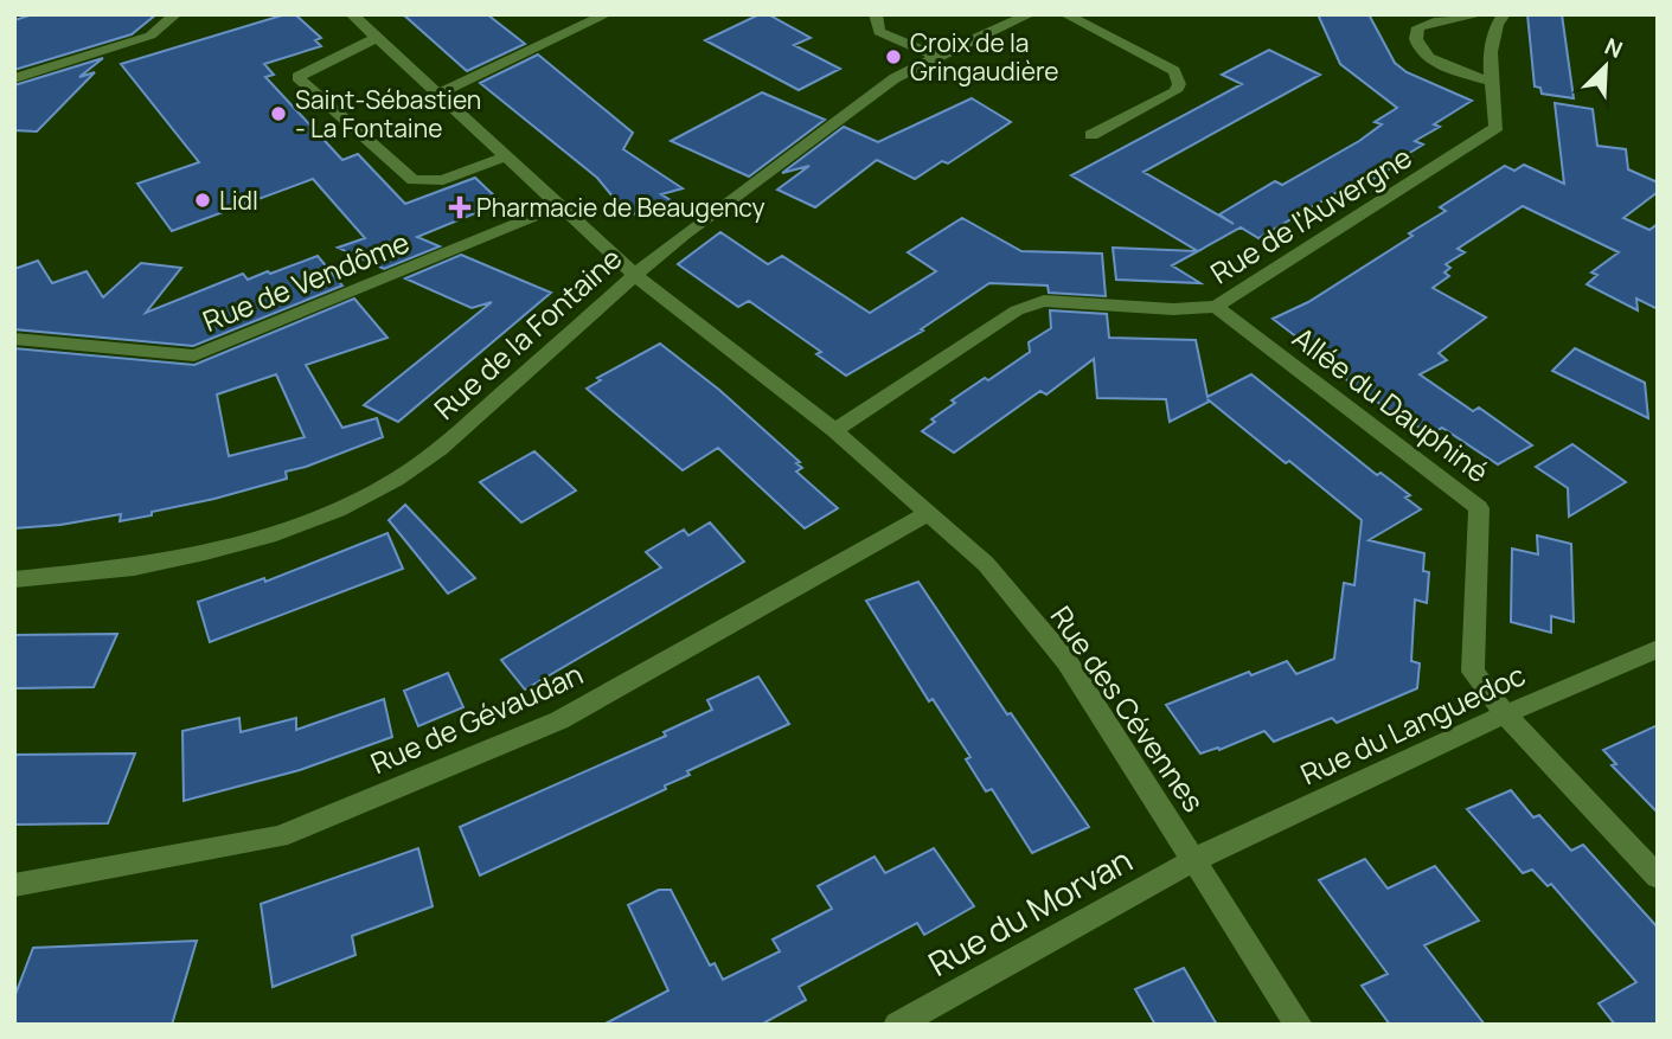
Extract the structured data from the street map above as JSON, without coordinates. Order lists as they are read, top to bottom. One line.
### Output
{"streets":{"street":["Rue de l'Auvergne","Rue de Vendôme","Rue de la Fontaine","Allée du Dauphiné","Rue des Cévennes","Rue de Gévaudan","Rue du Languedoc","Rue du Morvan"]},"crossings":[["Rue de l'Auvergne","Allée du Dauphiné"],["Rue de l'Auvergne","Rue des Cévennes"],["Rue de Vendôme","Rue des Cévennes"],["Rue de la Fontaine","Rue des Cévennes"],["Allée du Dauphiné","Rue du Languedoc"],["Rue des Cévennes","Rue de Gévaudan"],["Rue des Cévennes","Rue du Languedoc"],["Rue des Cévennes","Rue du Morvan"],["Rue du Languedoc","Rue du Morvan"]],"places":{"other":["Croix de la Gringaudière","Saint-Sébastien - La Fontaine","Lidl"],"health":["Pharmacie de Beaugency"]},"north":"top right"}
